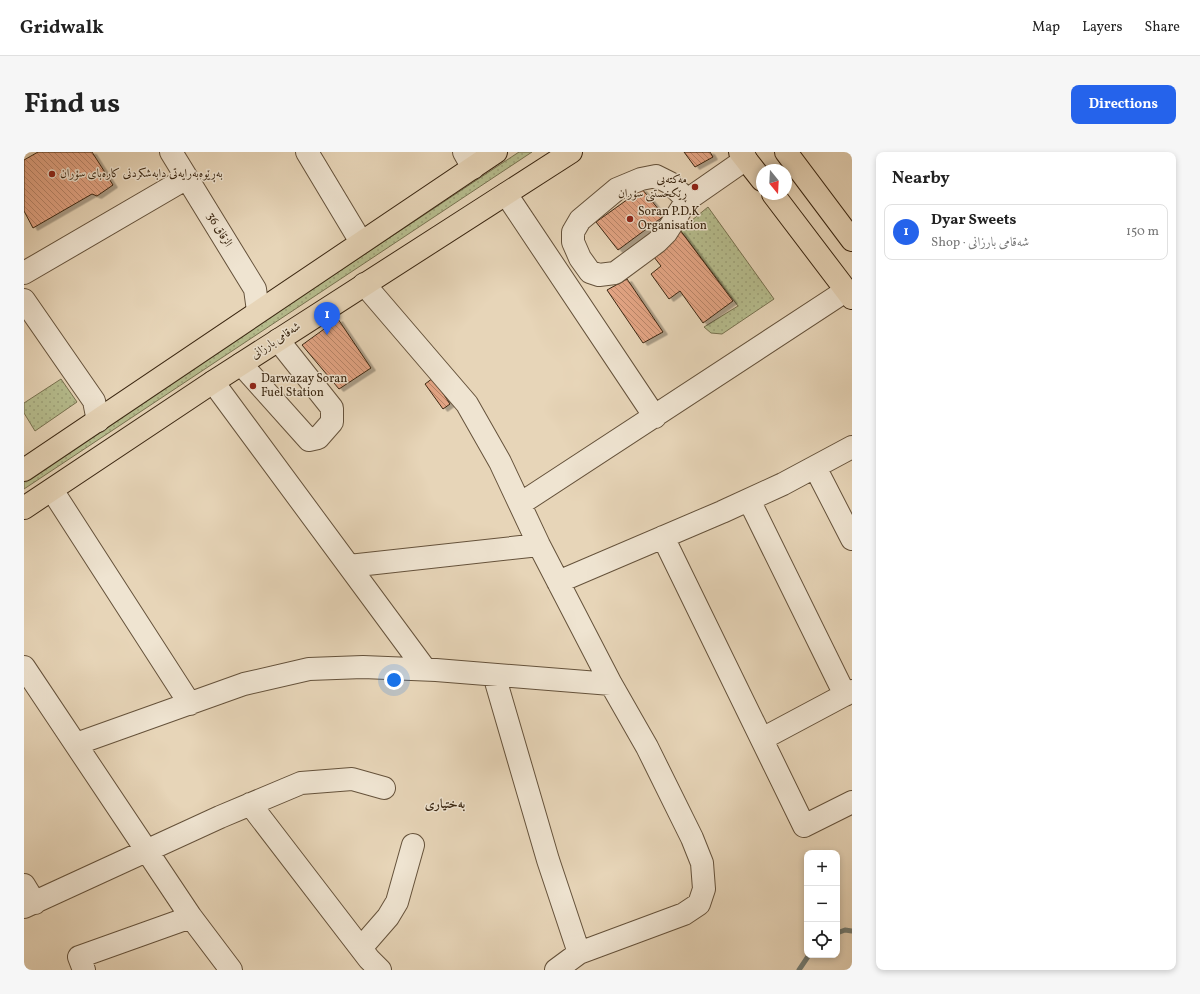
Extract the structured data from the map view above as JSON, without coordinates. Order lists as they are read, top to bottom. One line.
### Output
{"streets":{"main road":["شەقامی بارزانی"],"street":["الزقاق 36"]},"districts":["بەختیاری"],"places":["بەڕێوەبەرایەتی دابەشکردنی کارەبای سۆران","مەکتەبی ڕێکخستنی سۆران","Soran P.D.K Organisation","Darwazay Soran Fuel Station"],"north":"bottom","page":{"header":"Gridwalk","nav":["Map","Layers","Share"],"title":"Find us","buttons":"Directions","heading":"Nearby","list":[{"mark":"1","name":"Dyar Sweets","note":"Shop · شەقامی بارزانی","value":"150 m"}],"pins":"1","map_buttons":["+","−"]}}
